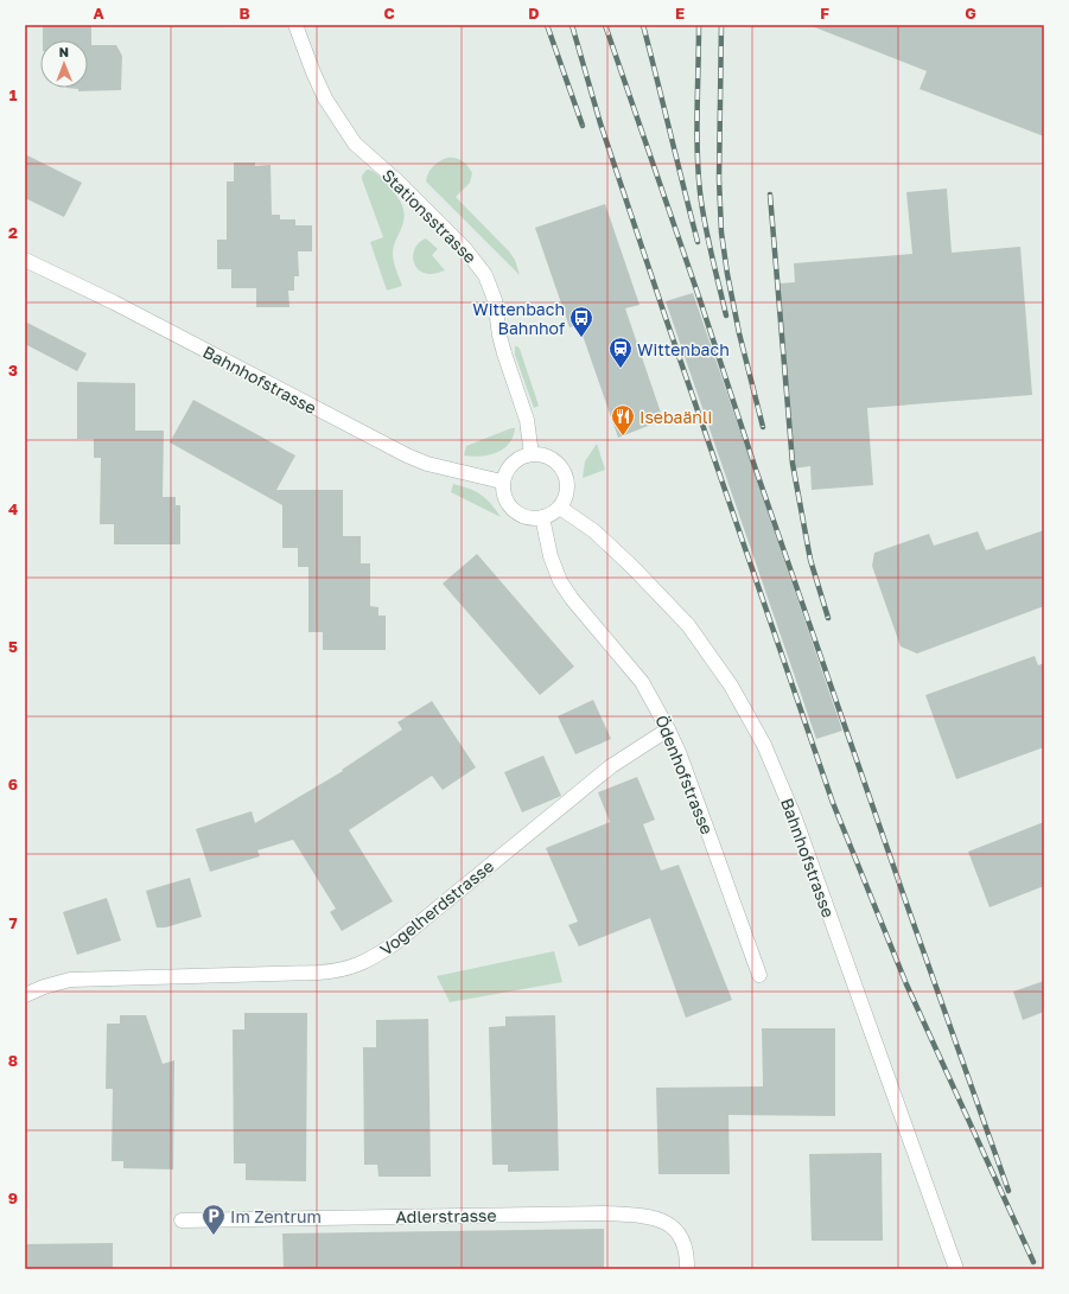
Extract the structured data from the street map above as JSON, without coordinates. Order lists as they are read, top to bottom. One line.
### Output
{"streets":{"street":["Stationsstrasse","Bahnhofstrasse","Ödenhofstrasse","Vogelherdstrasse","Adlerstrasse"]},"crossings":[["Stationsstrasse","Bahnhofstrasse"],["Stationsstrasse","Ödenhofstrasse"],["Bahnhofstrasse","Ödenhofstrasse"],["Ödenhofstrasse","Vogelherdstrasse"]],"places":{"bus stop":["Wittenbach Bahnhof"],"station":["Wittenbach"],"restaurant":["Isebaänli"],"parking":["Im Zentrum"]},"north":"top","grid":{"columns":["A","B","C","D","E","F","G"],"rows":["1","2","3","4","5","6","7","8","9"]}}
